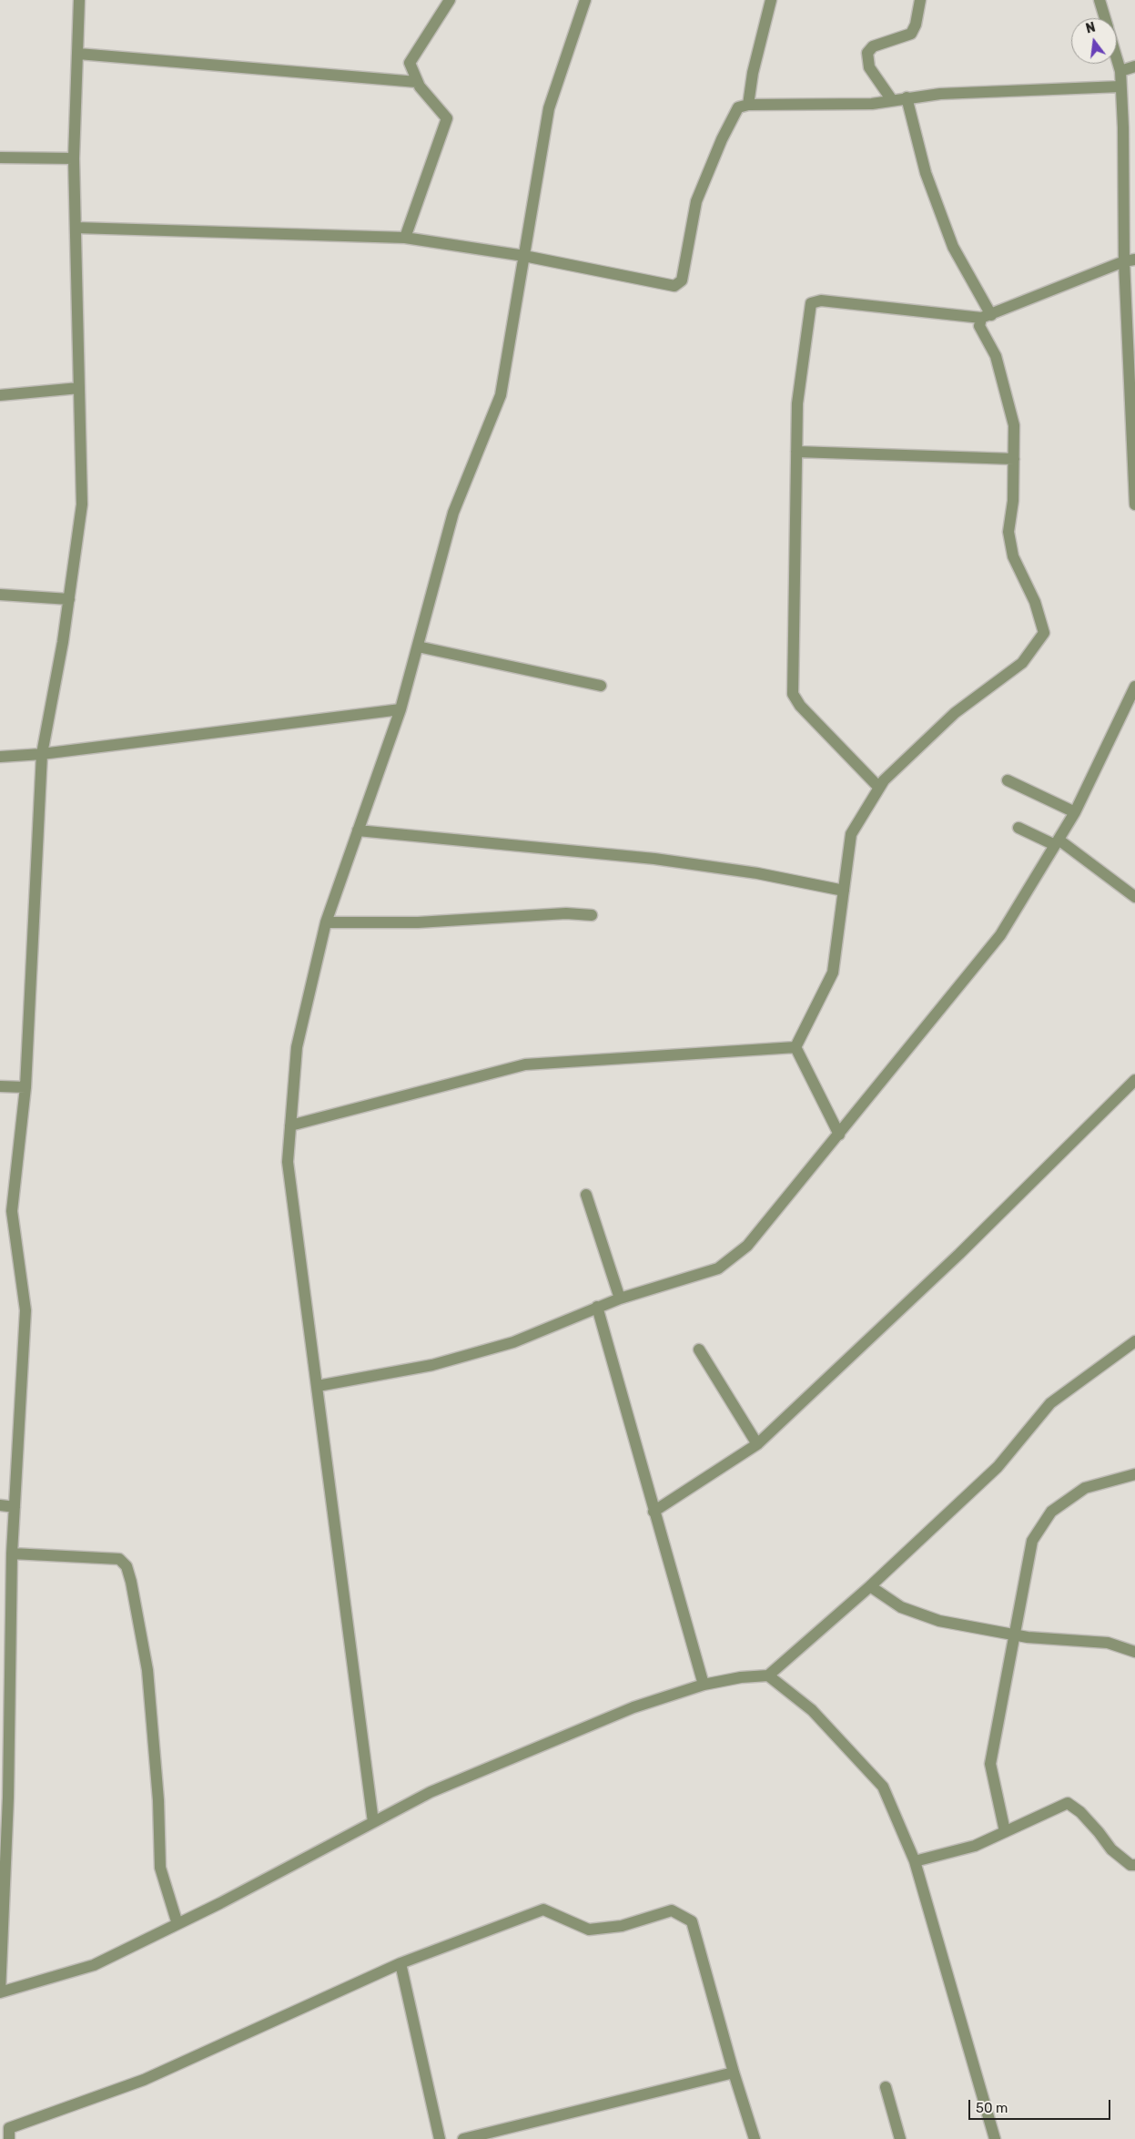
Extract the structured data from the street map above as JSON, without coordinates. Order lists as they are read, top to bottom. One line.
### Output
{"scale_bar":"50 m","north":"top"}
